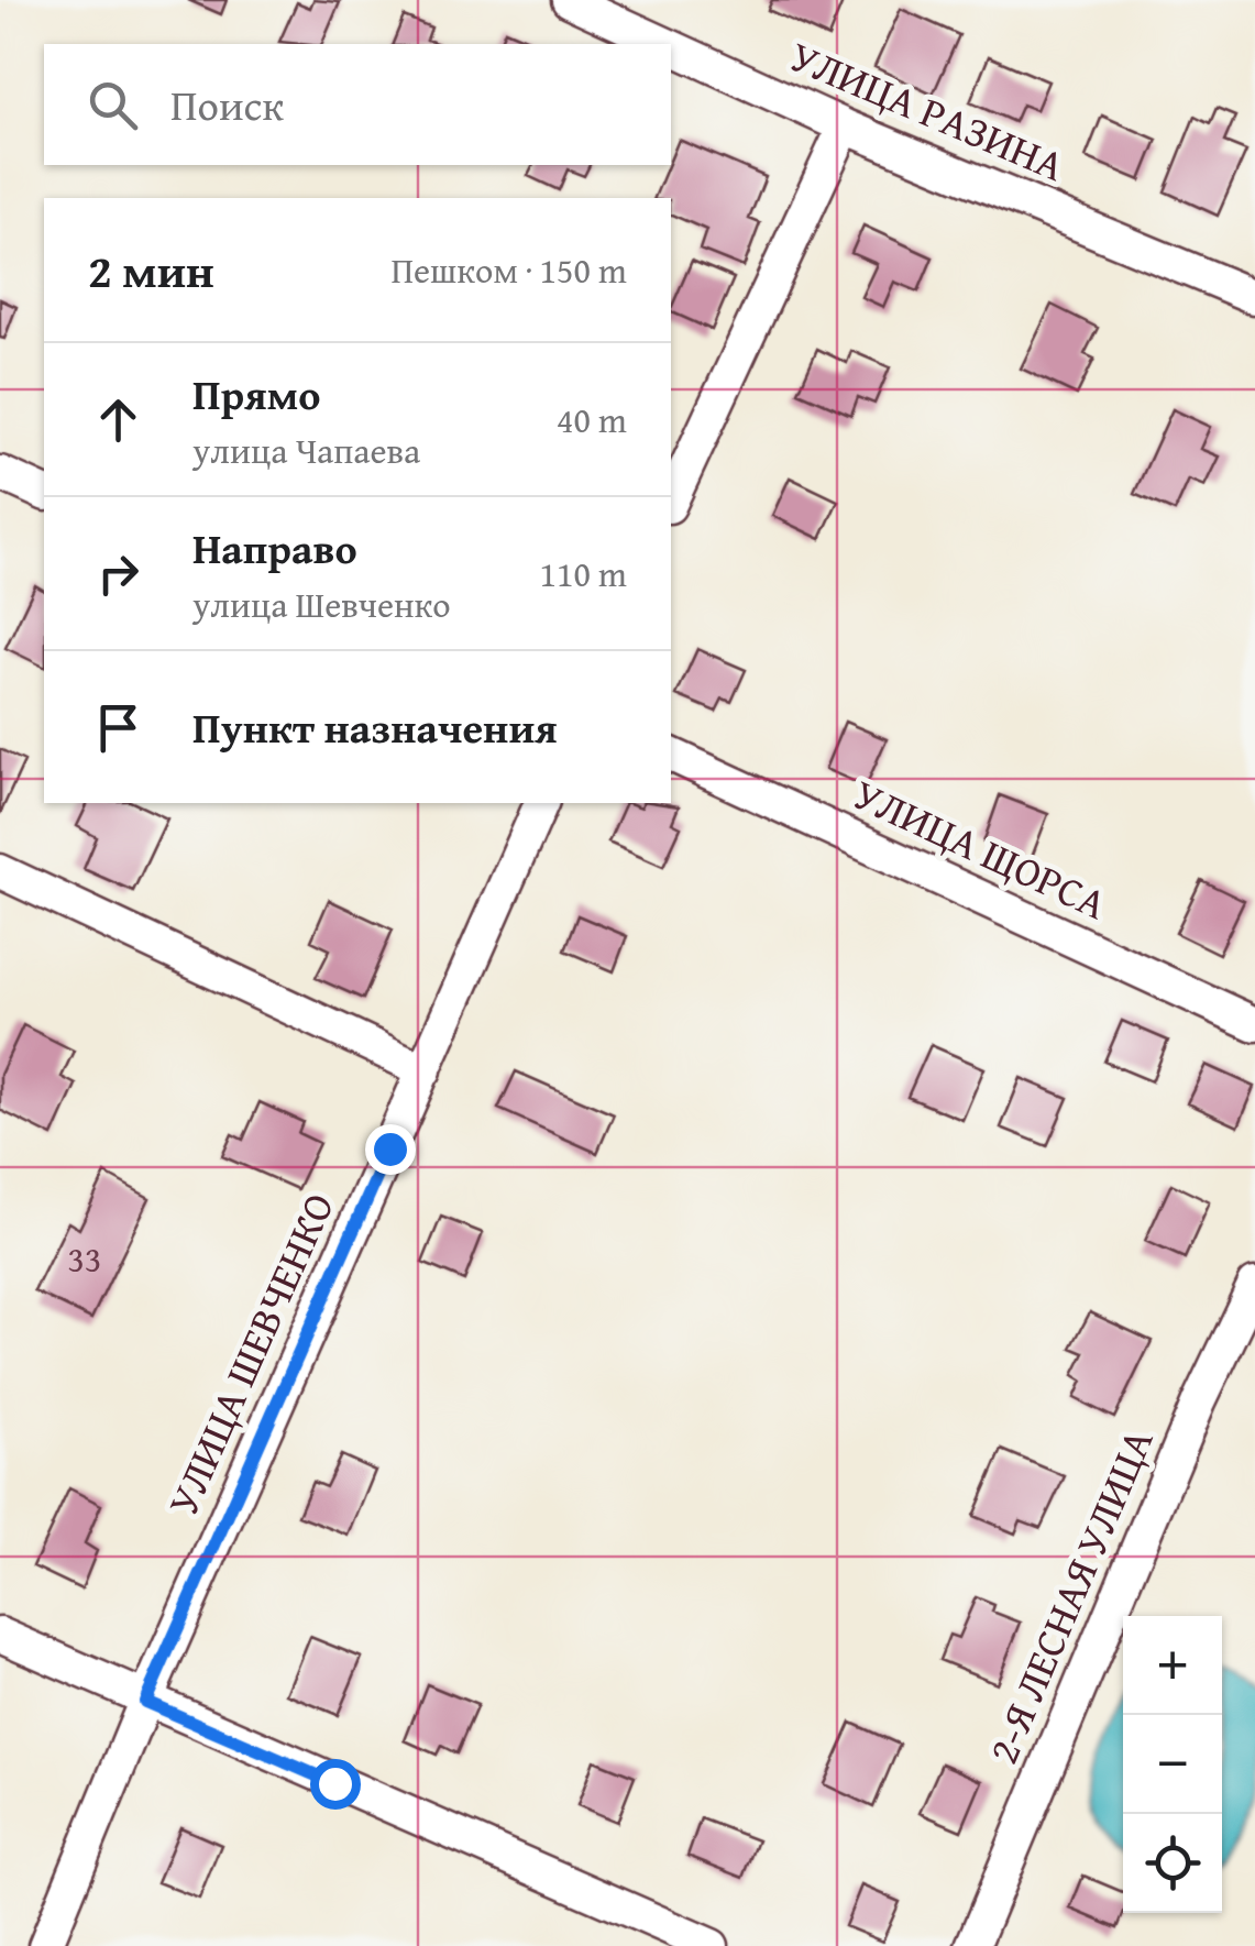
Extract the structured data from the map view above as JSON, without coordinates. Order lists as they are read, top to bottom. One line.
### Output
{"streets":{"street":["УЛИЦА РАЗИНА","УЛИЦА ЩОРСА","УЛИЦА ШЕВЧЕНКО","2-Я ЛЕСНАЯ УЛИЦА"]},"house_numbers":["33"],"page":{"search":"Поиск","heading":["2 мин","Пешком · 150 m"],"list":[["Прямо","улица Чапаева","40 m"],["Направо","улица Шевченко","110 m"],"Пункт назначения"],"map_buttons":["+","−"]}}
